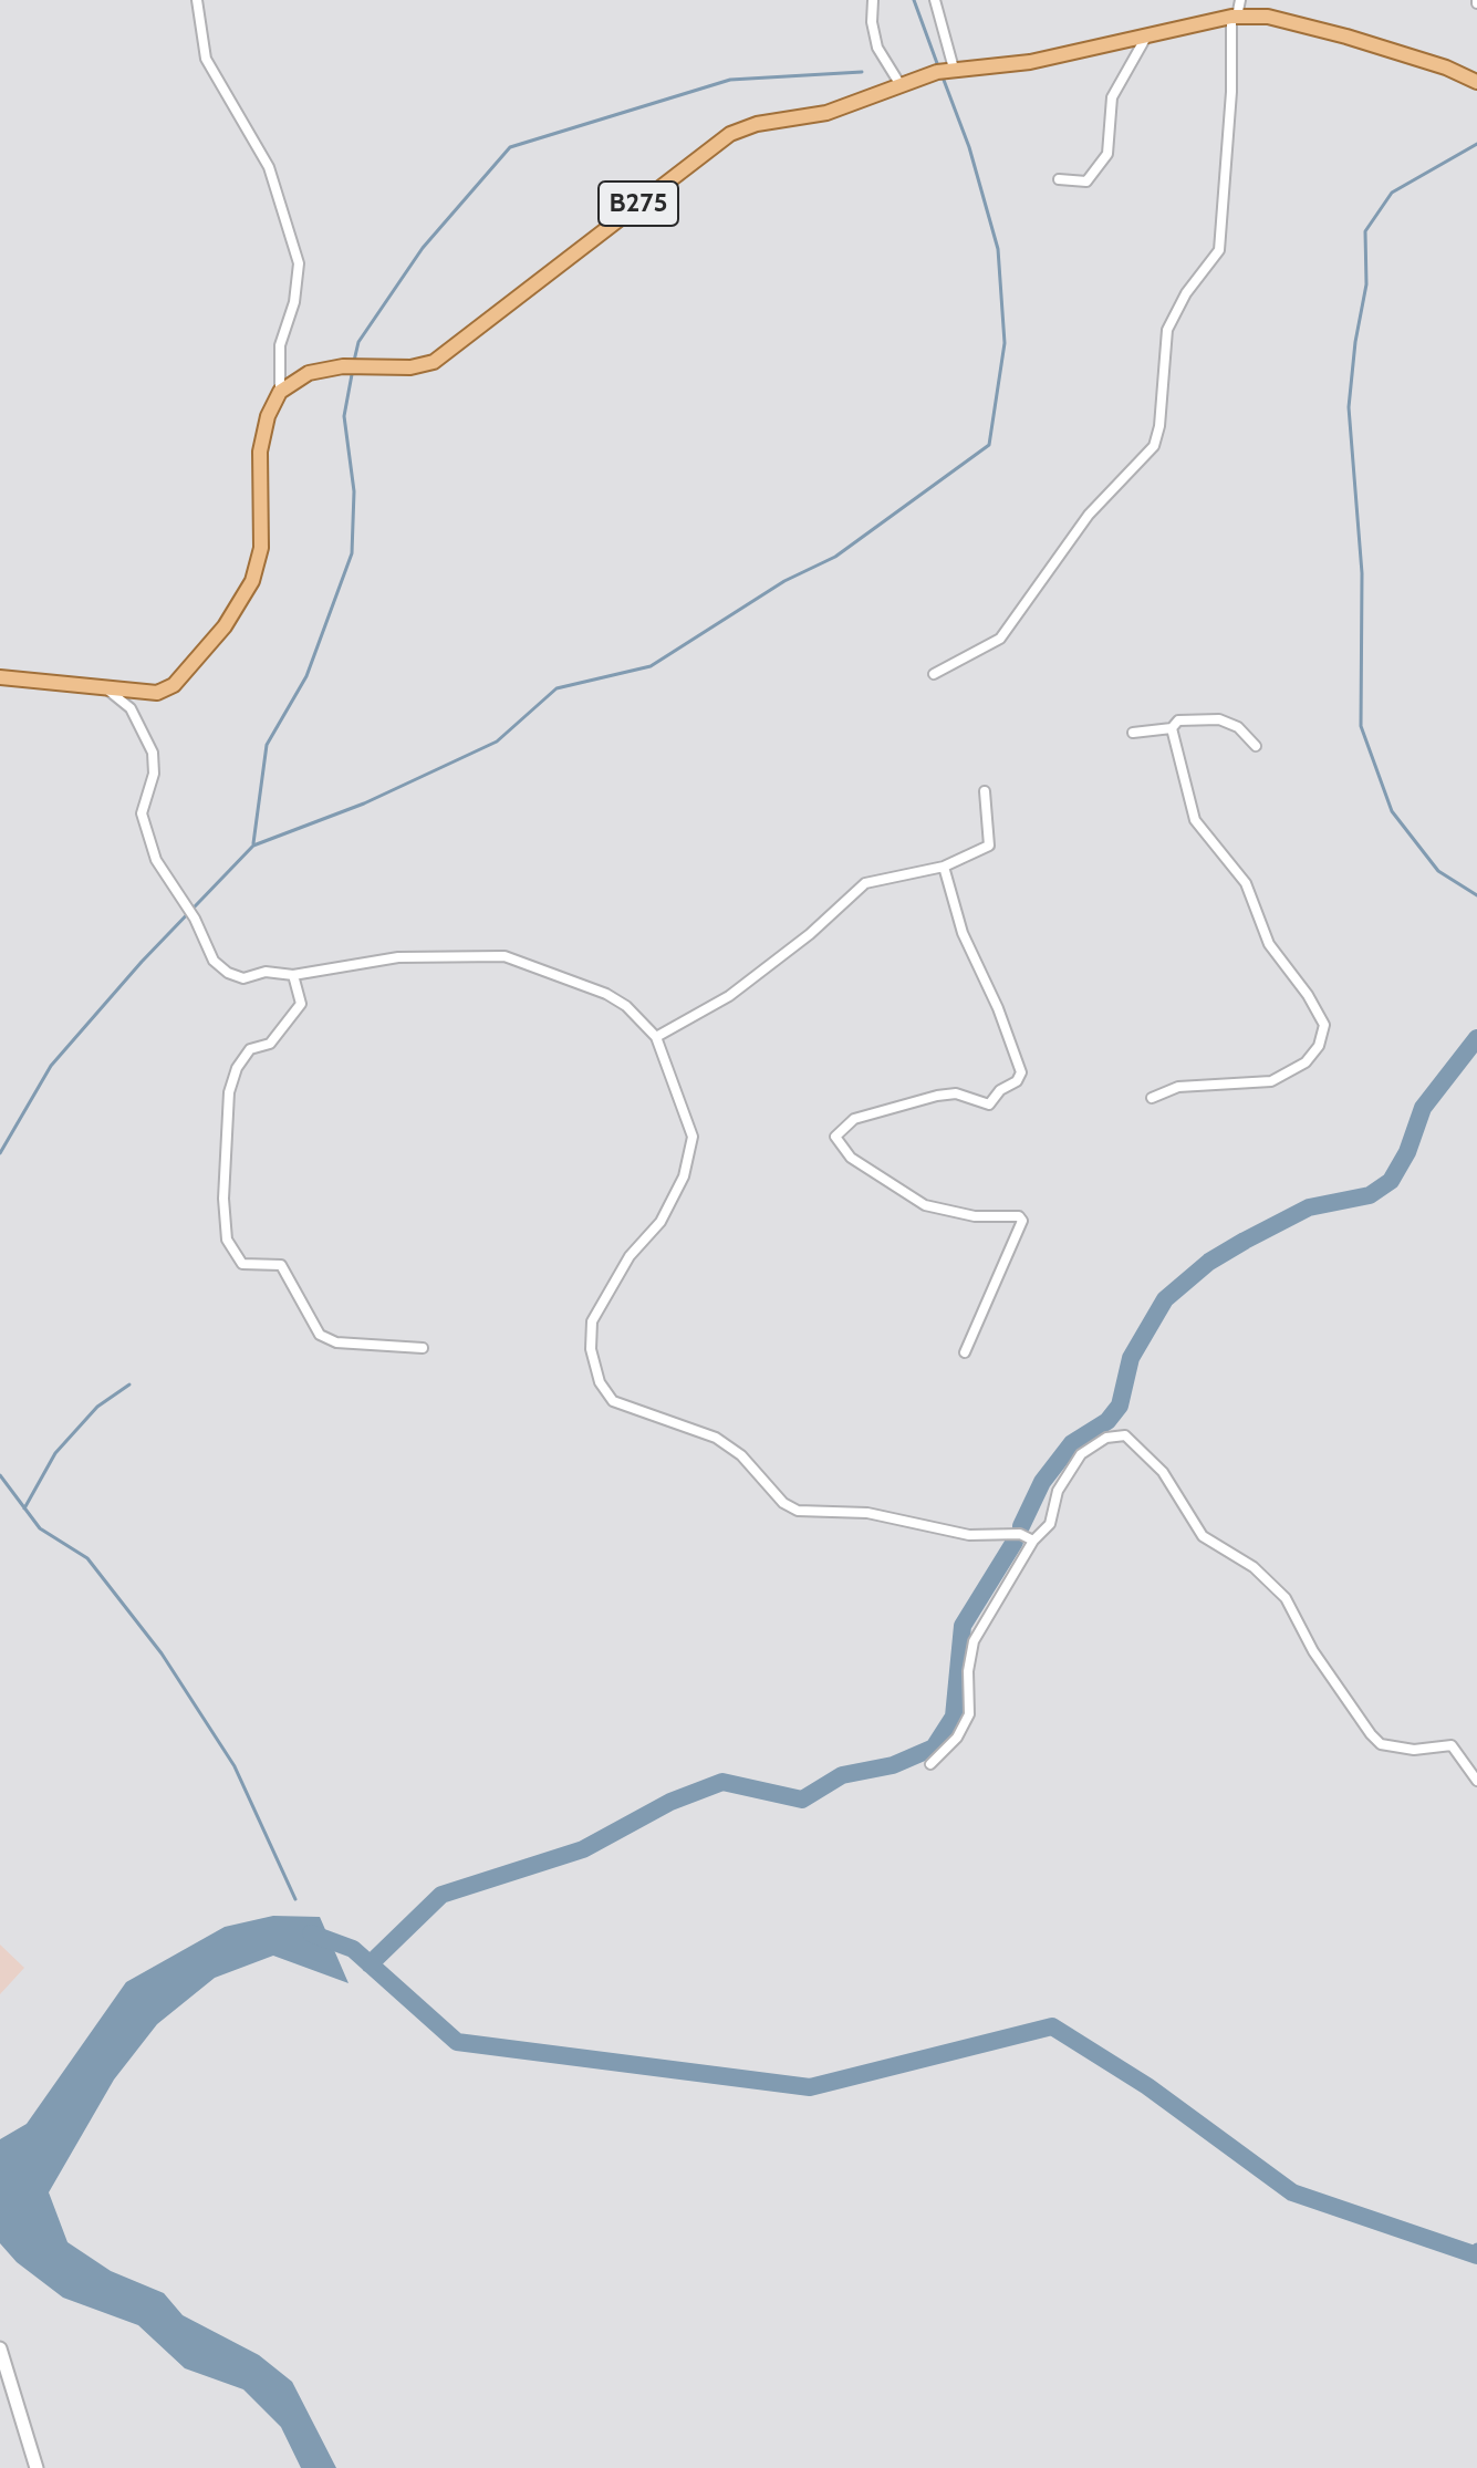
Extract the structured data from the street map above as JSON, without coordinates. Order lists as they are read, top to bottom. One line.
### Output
{"streets":{"main road":["B275"]}}
